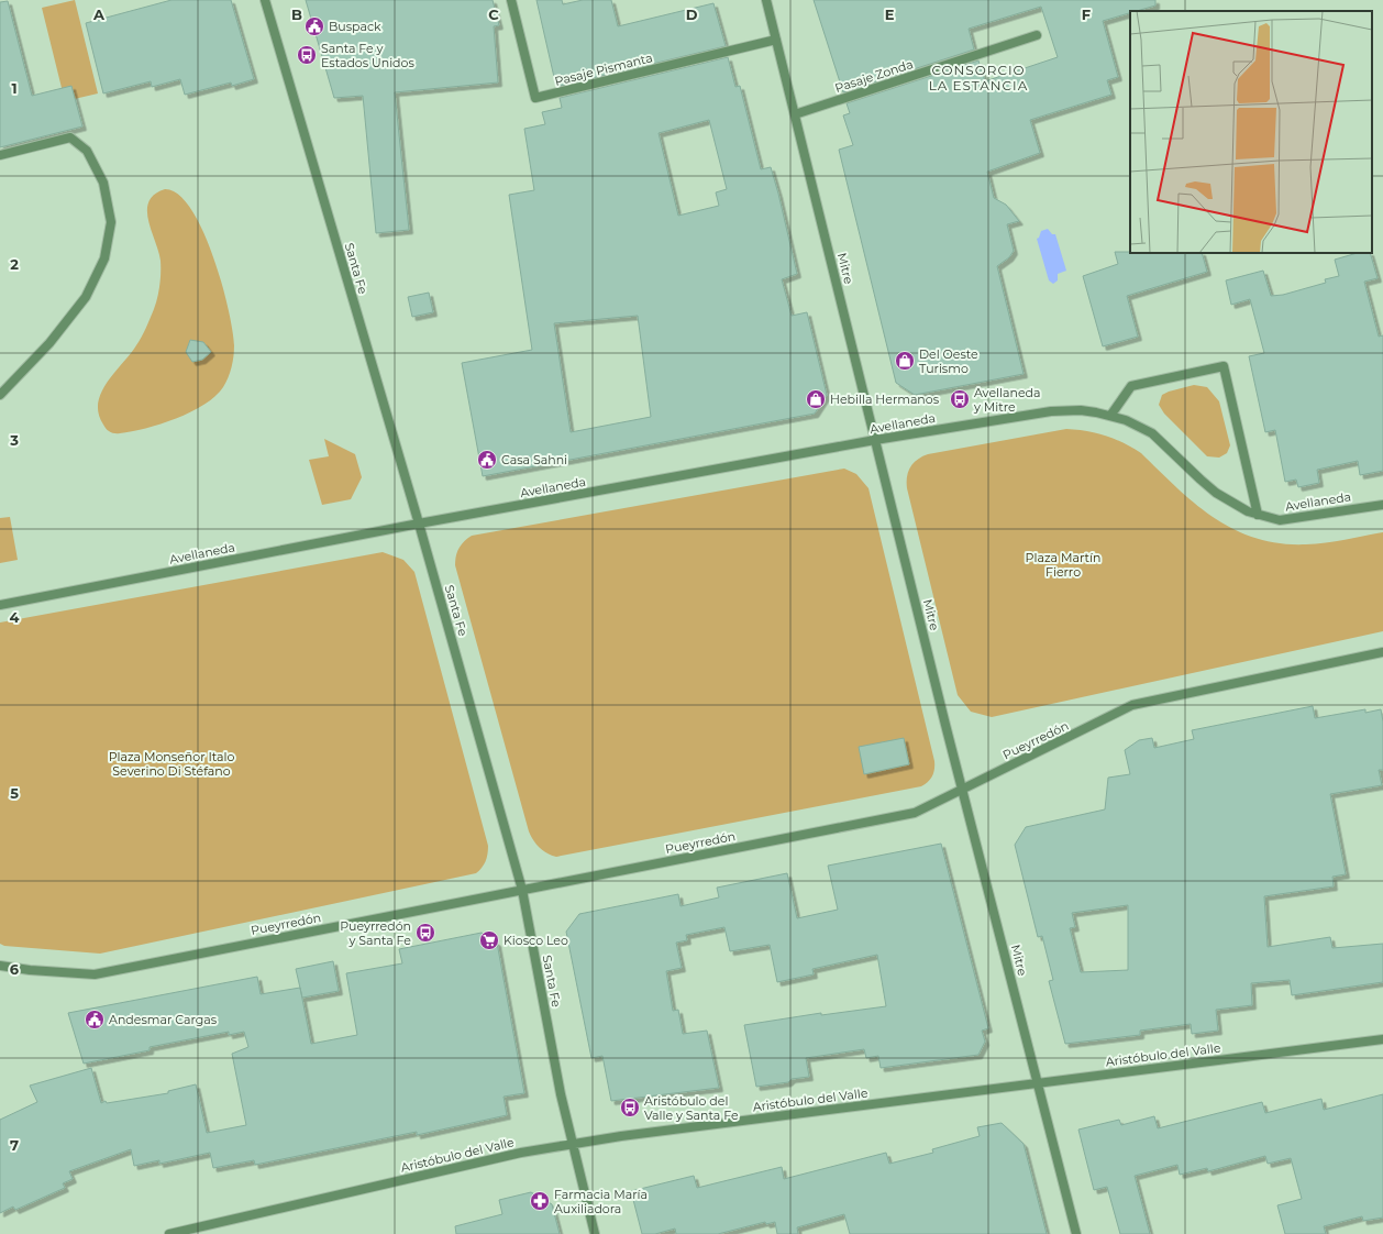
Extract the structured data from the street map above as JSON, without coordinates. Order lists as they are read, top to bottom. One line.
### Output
{"streets":{"street":["Pasaje Pismanta","Pasaje Zonda","Santa Fe","Mitre","Avellaneda","Pueyrredón","Aristóbulo del Valle"]},"crossings":[["Pasaje Pismanta","Mitre"],["Pasaje Zonda","Mitre"],["Santa Fe","Avellaneda"],["Santa Fe","Pueyrredón"],["Santa Fe","Aristóbulo del Valle"],["Mitre","Avellaneda"],["Mitre","Pueyrredón"],["Mitre","Aristóbulo del Valle"]],"districts":["CONSORCIO LA ESTANCIA"],"parks":["Plaza Martín Fierro","Plaza Monseñor Italo Severino Di Stéfano"],"places":{"public building":["Buspack","Casa Sahni","Andesmar Cargas"],"bus stop":["Santa Fe y Estados Unidos","Avellaneda y Mitre","Pueyrredón y Santa Fe","Aristóbulo del Valle y Santa Fe"],"shop":["Del Oeste Turismo","Hebilla Hermanos"],"supermarket":["Kiosco Leo"],"pharmacy":["Farmacia María Auxiliadora"]},"grid":{"columns":["A","B","C","D","E","F"],"rows":["1","2","3","4","5","6","7"]}}
